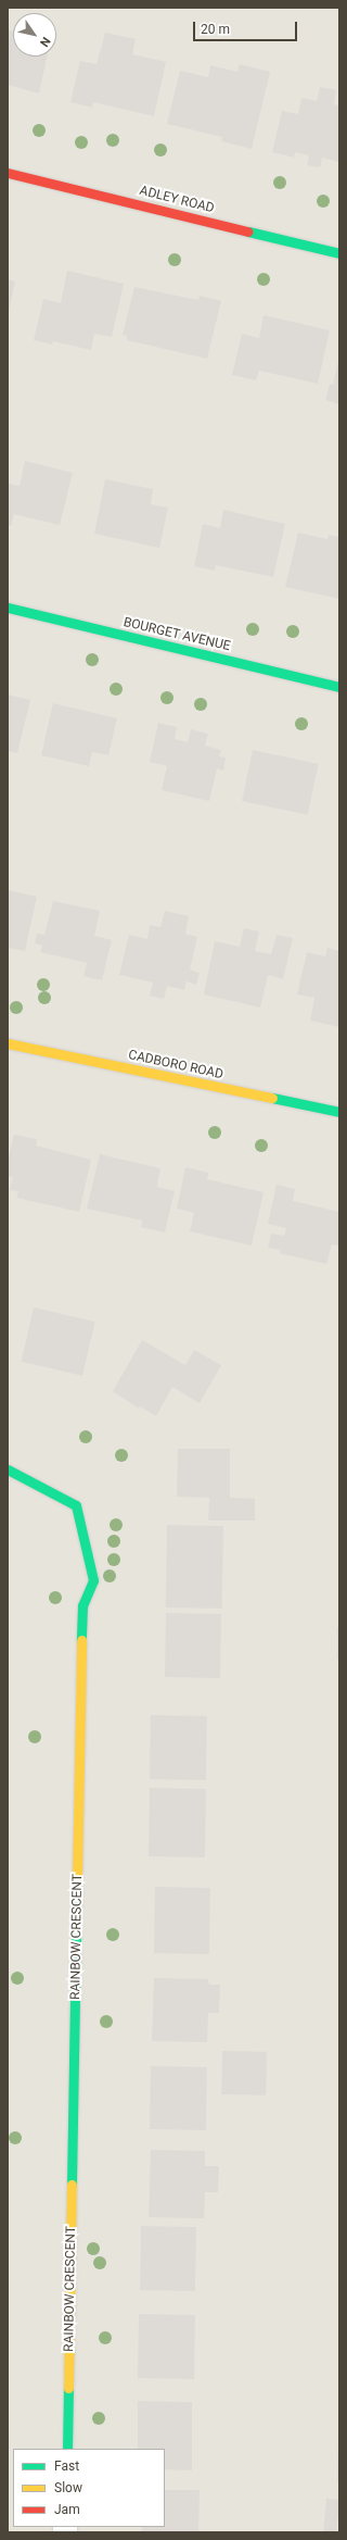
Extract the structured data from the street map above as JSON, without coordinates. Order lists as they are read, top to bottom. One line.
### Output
{"streets":{"street":["ADLEY ROAD","BOURGET AVENUE","CADBORO ROAD","RAINBOW CRESCENT"]},"legend":["Fast","Slow","Jam"],"scale_bar":"20 m","north":"bottom right"}
